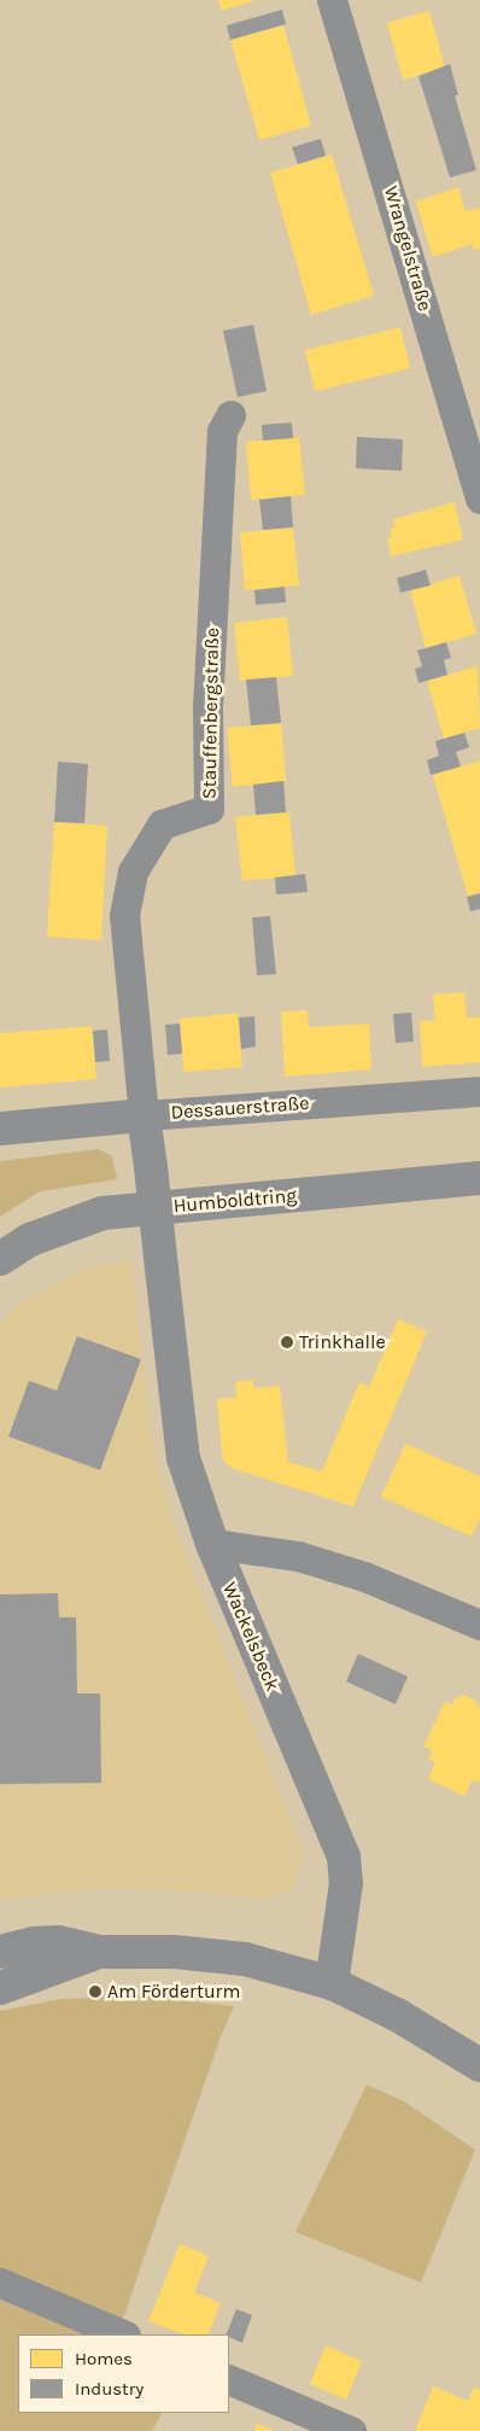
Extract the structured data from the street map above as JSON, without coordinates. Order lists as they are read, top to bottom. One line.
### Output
{"streets":{"street":["Wrangelstraße","Stauffenbergstraße","Dessauerstraße","Humboldtring","Wackelsbeck"]},"crossings":[["Stauffenbergstraße","Dessauerstraße"],["Stauffenbergstraße","Wackelsbeck"],["Dessauerstraße","Wackelsbeck"]],"places":["Trinkhalle","Am Förderturm"],"legend":["Homes","Industry"]}
